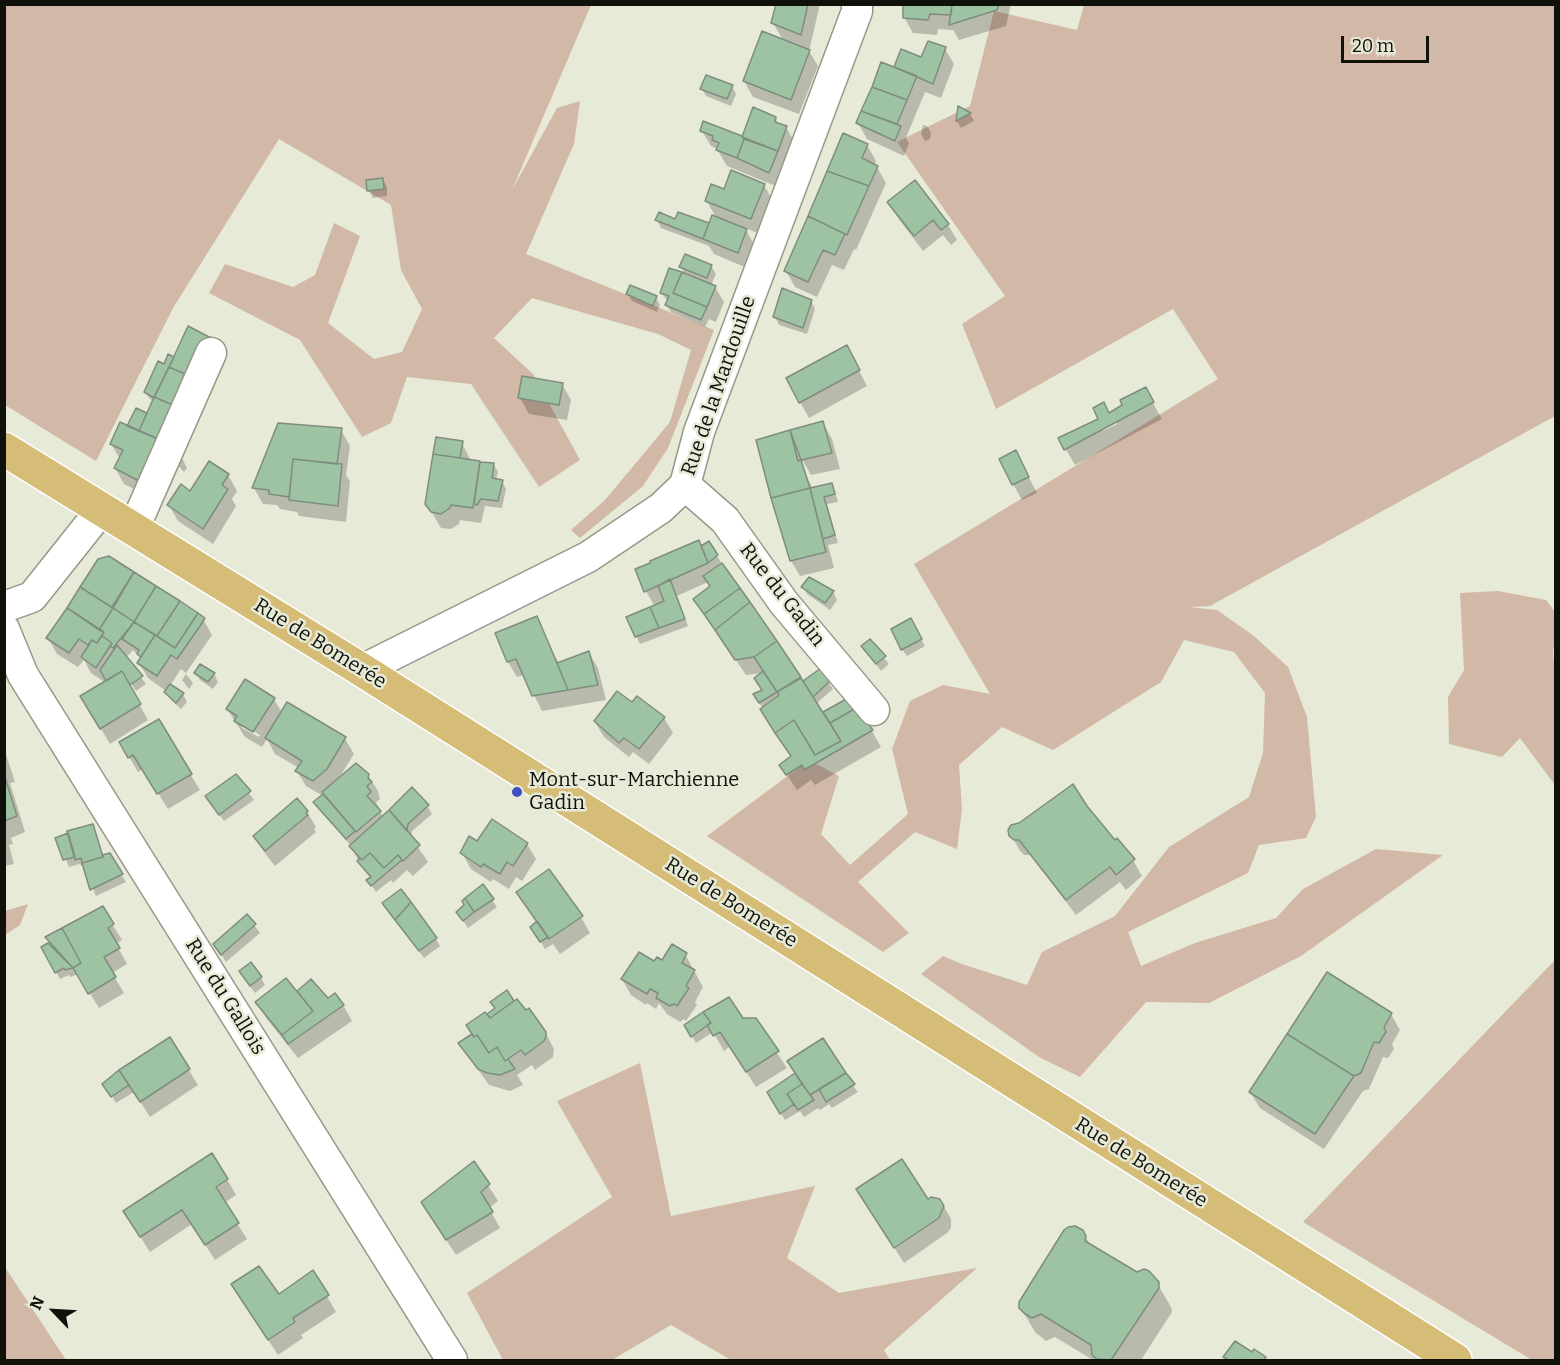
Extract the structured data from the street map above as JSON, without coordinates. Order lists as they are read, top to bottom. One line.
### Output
{"streets":{"main road":["Rue de Bomerée"],"street":["Rue de la Mardouille","Rue du Gadin","Rue du Gallois"]},"crossings":[["Rue de la Mardouille","Rue du Gadin"],["Rue de la Mardouille","Rue de Bomerée"]],"places":["Mont-sur-Marchienne Gadin"],"scale_bar":"20 m","north":"top left"}
